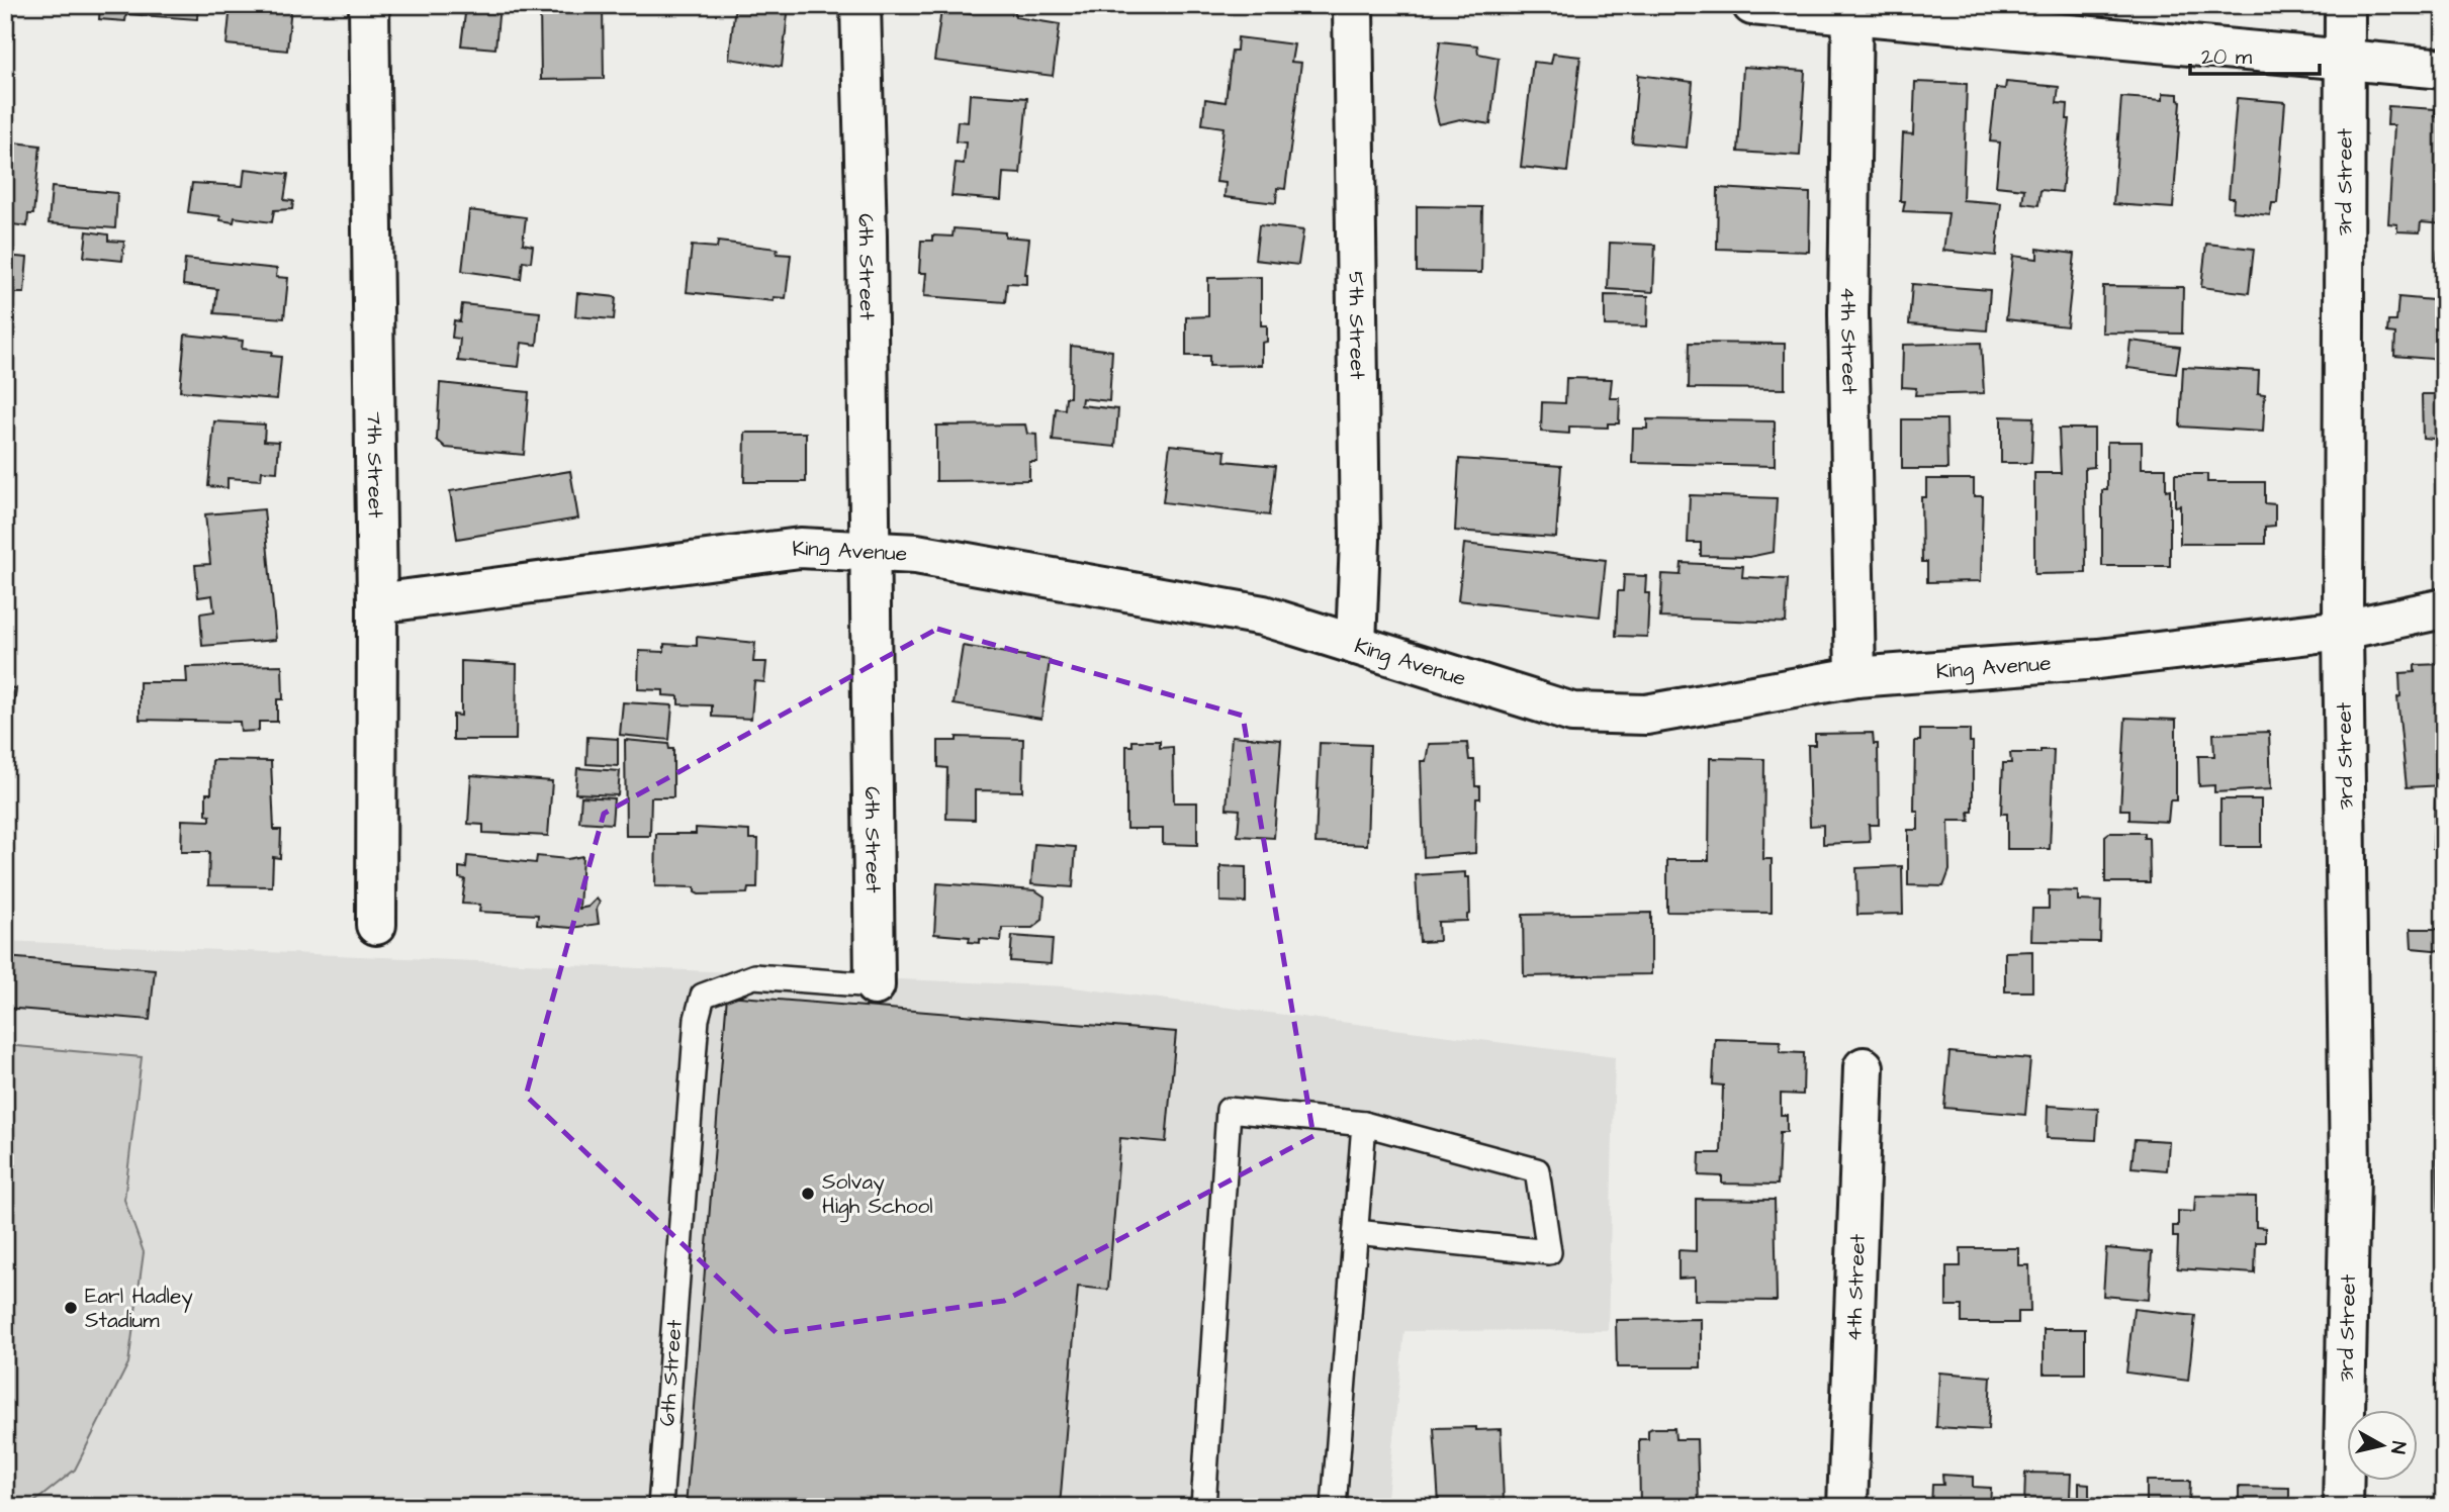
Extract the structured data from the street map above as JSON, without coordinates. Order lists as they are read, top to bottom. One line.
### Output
{"streets":{"street":["3rd Street","6th Street","5th Street","4th Street","7th Street","King Avenue"]},"crossings":[["3rd Street","King Avenue"],["6th Street","King Avenue"],["5th Street","King Avenue"],["4th Street","King Avenue"],["7th Street","King Avenue"]],"places":["Solvay High School","Earl Hadley Stadium"],"scale_bar":"20 m","north":"right"}
